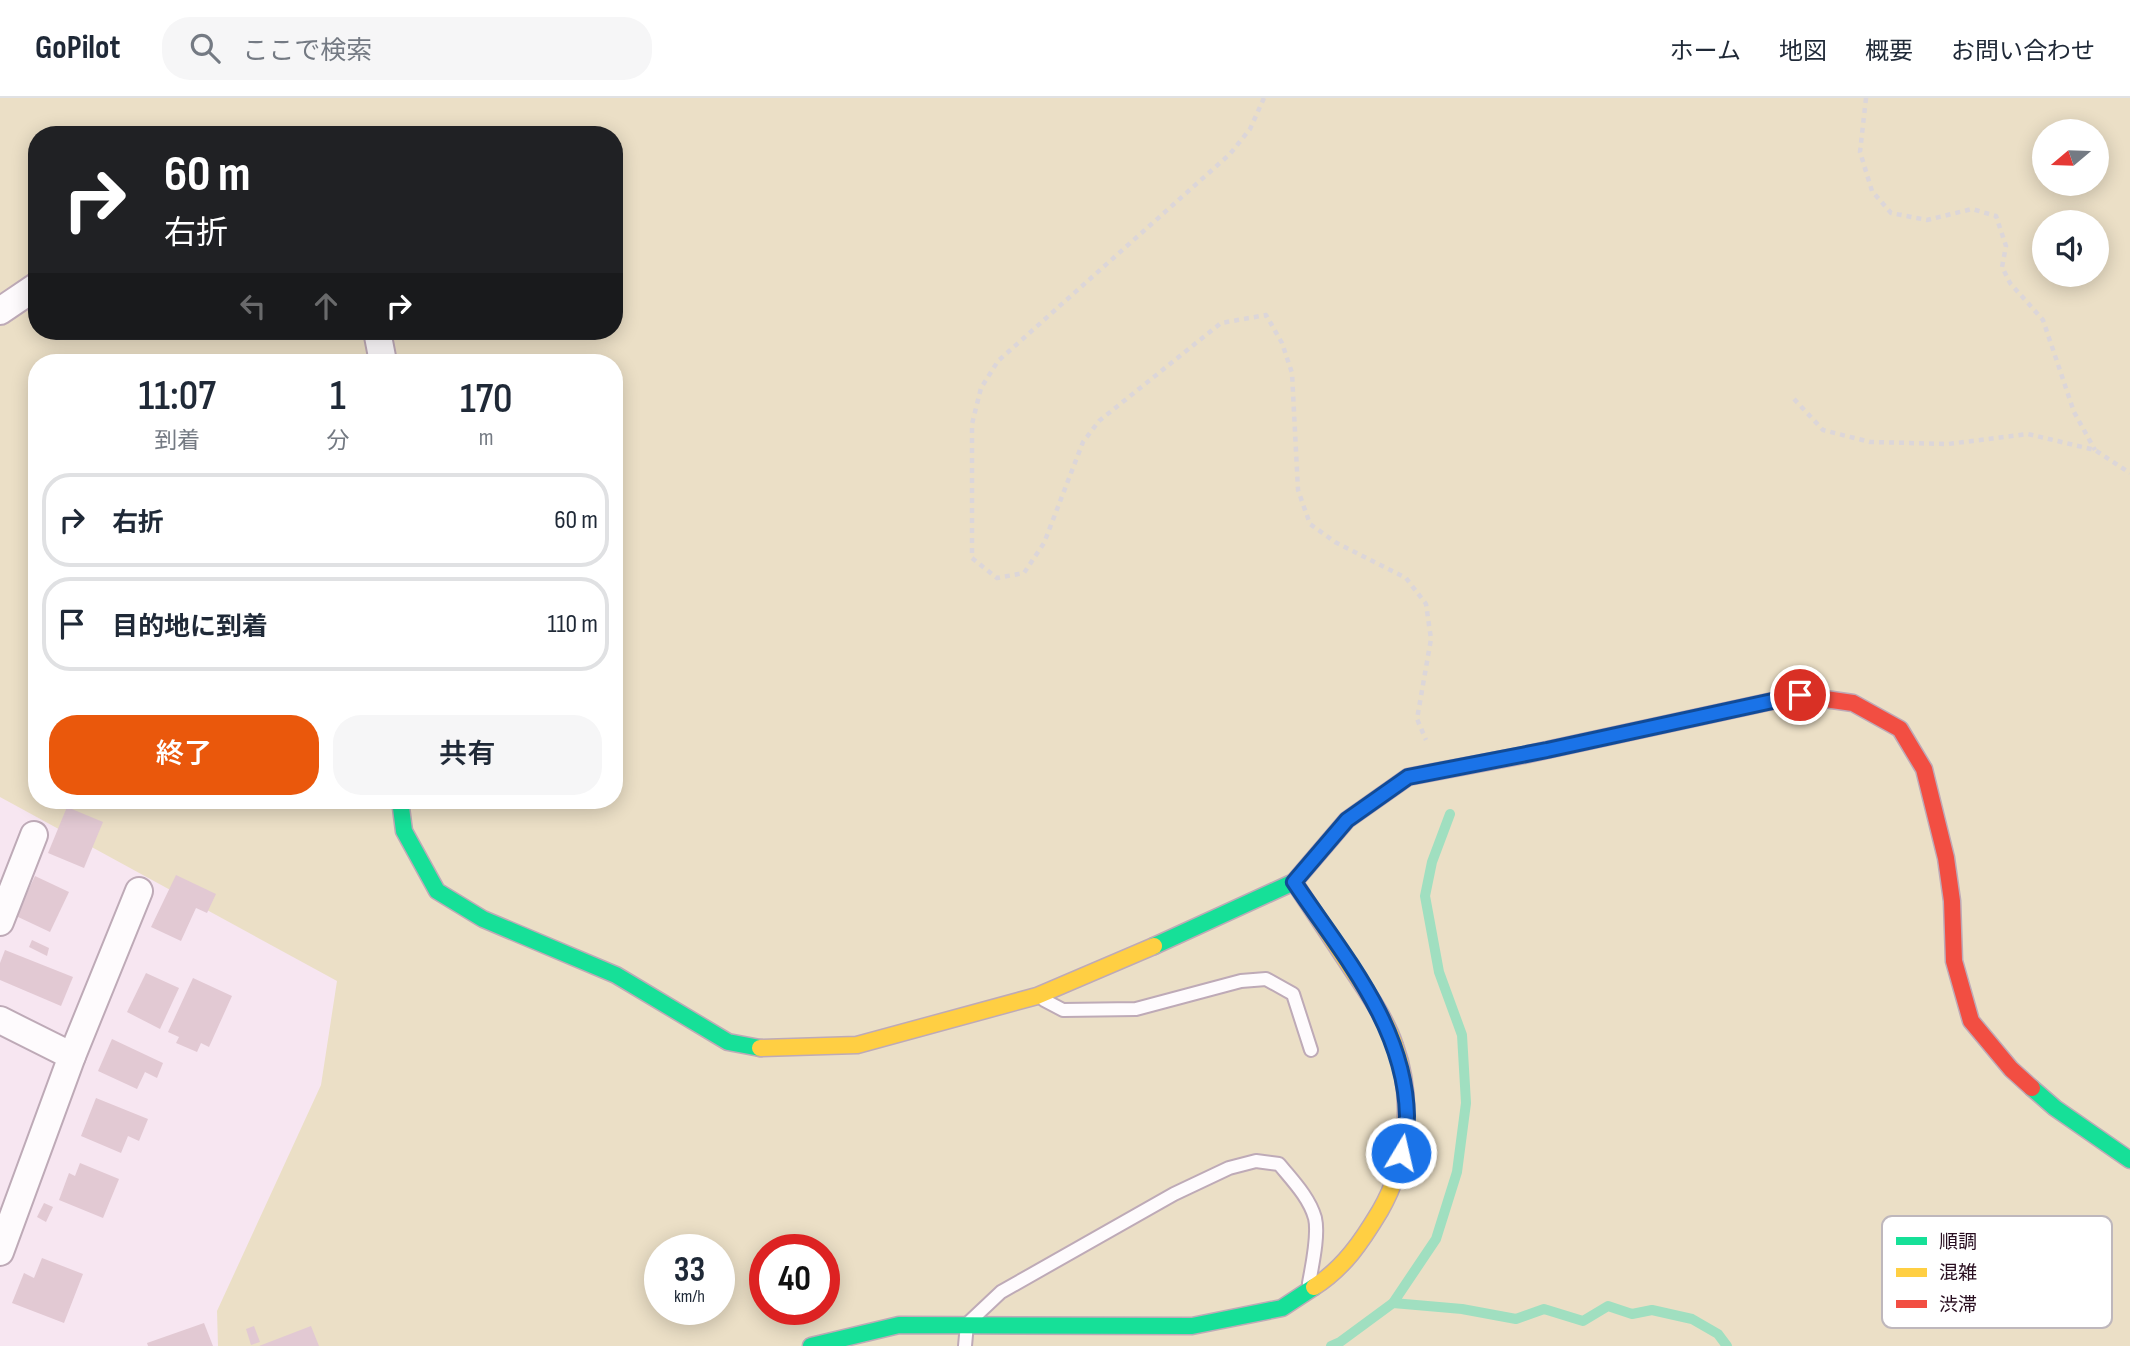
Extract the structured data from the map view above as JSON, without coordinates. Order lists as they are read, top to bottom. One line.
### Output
{"legend":["順調","混雑","渋滞"],"north":"left","page":{"header":"GoPilot","search":"ここで検索","nav":["ホーム","地図","概要","お問い合わせ"],"turn":["60 m","右折"],"eta":["11:07","到着","1","分","170","m"],"list":[{"name":"右折","value":"60 m"},{"name":"目的地に到着","value":"110 m"}],"buttons":["終了","共有"],"speed":"33 km/h","limit":"40"}}
